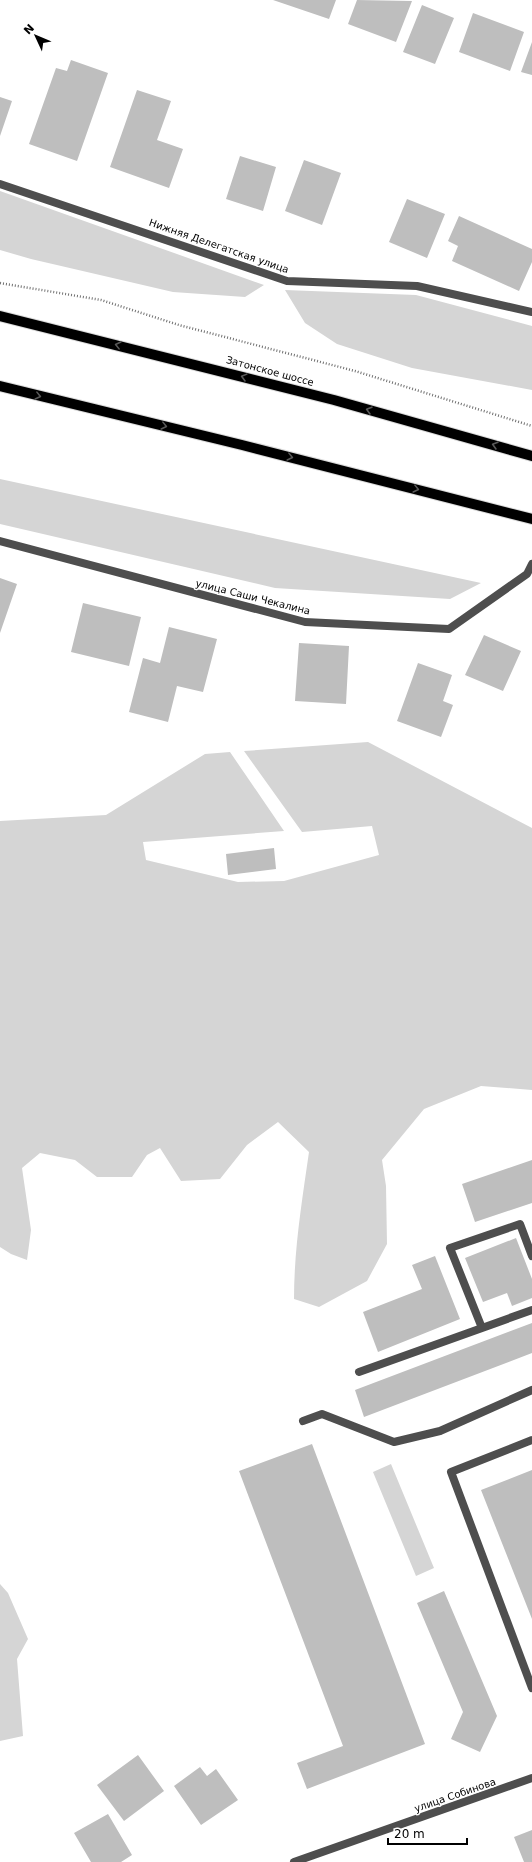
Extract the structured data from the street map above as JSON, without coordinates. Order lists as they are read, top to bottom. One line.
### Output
{"streets":{"main road":["Затонское шоссе"],"street":["Нижняя Делегатская улица","улица Саши Чекалина","улица Собинова"]},"scale_bar":"20 m","north":"top left"}
